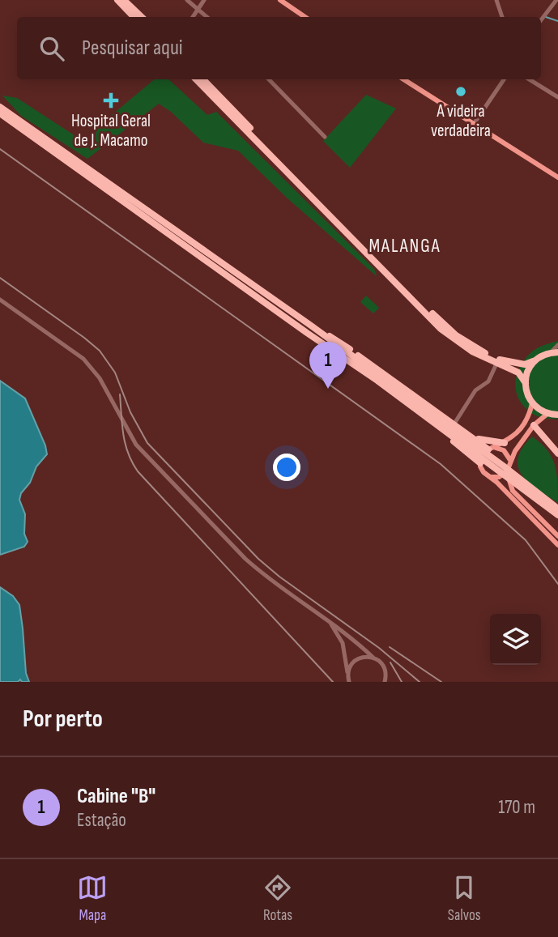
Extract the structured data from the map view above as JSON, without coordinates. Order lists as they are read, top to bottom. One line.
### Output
{"districts":["MALANGA"],"places":{"other":["A videira verdadeira"],"health":["Hospital Geral de J. Macamo"]},"page":{"search":"Pesquisar aqui","pins":"1","heading":"Por perto","list":[{"mark":"1","name":"Cabine \"B\"","note":"Estação","value":"170 m"}],"nav":["Mapa","Rotas","Salvos"]}}
